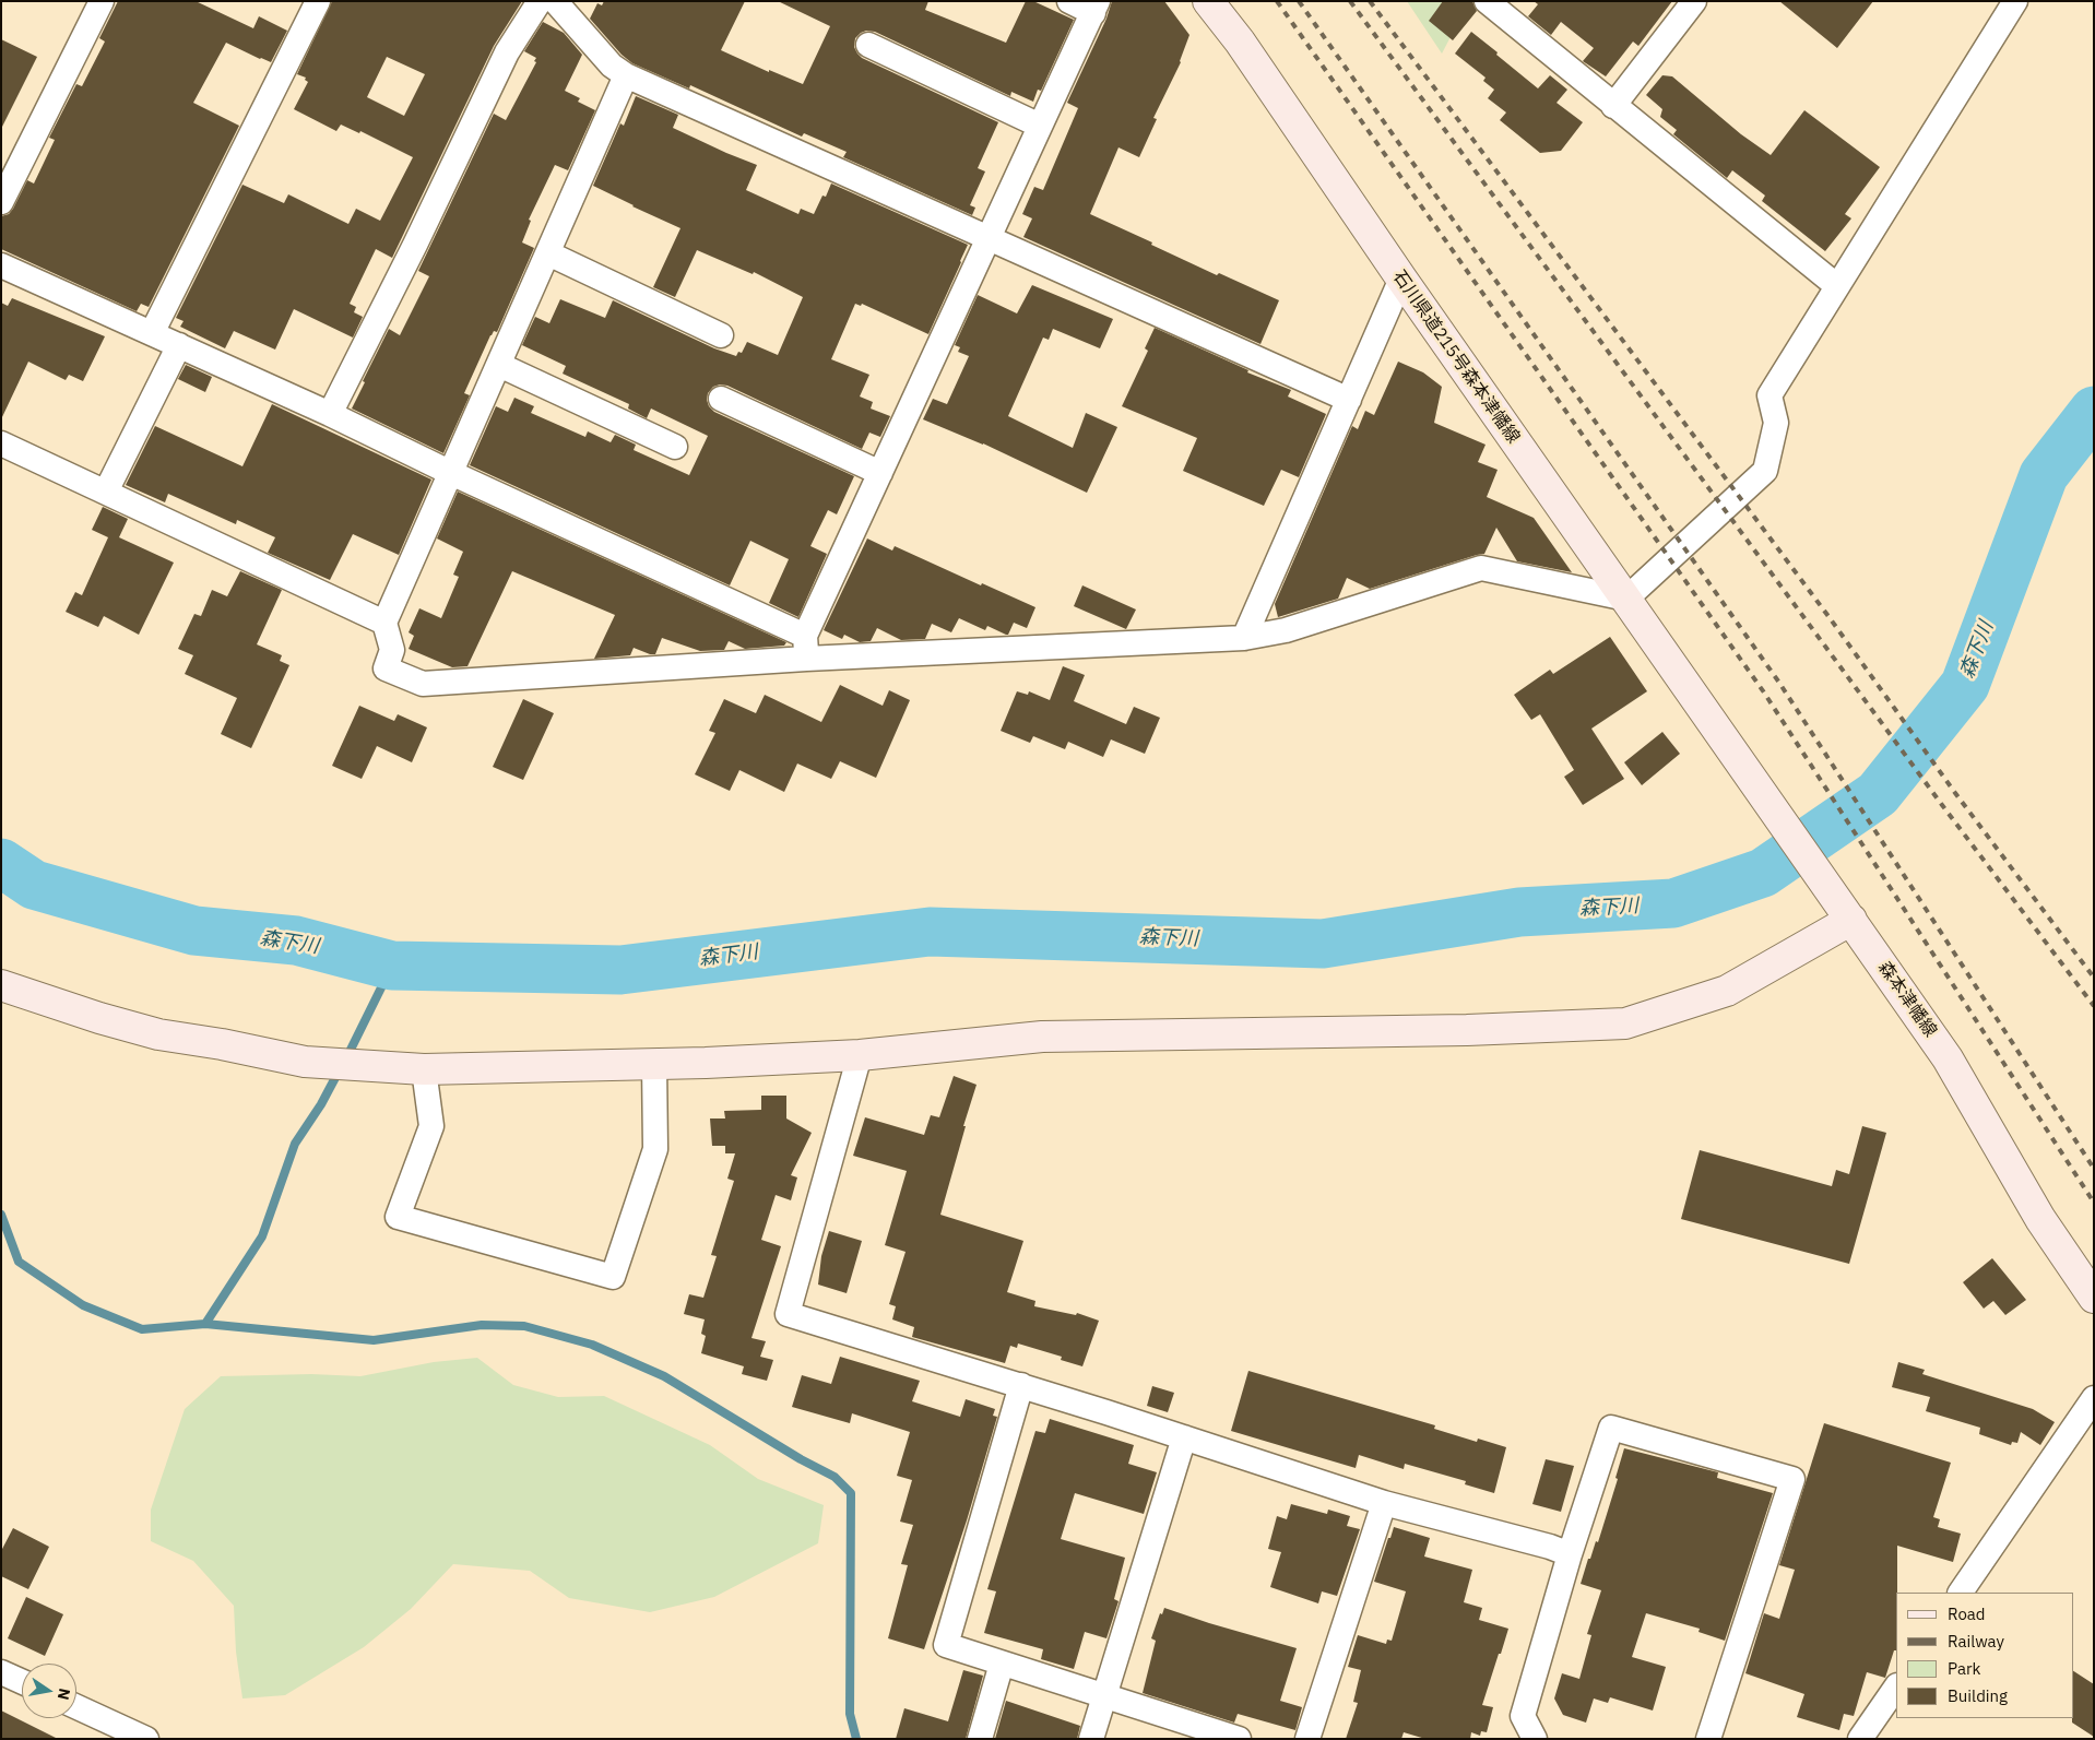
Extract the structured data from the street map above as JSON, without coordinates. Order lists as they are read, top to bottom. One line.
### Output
{"streets":{"street":["石川県道215号森本津幡線","森本津幡線"]},"crossings":[["石川県道215号森本津幡線","森本津幡線"]],"water":["森下川"],"legend":["Road","Railway","Park","Building"],"north":"right"}
